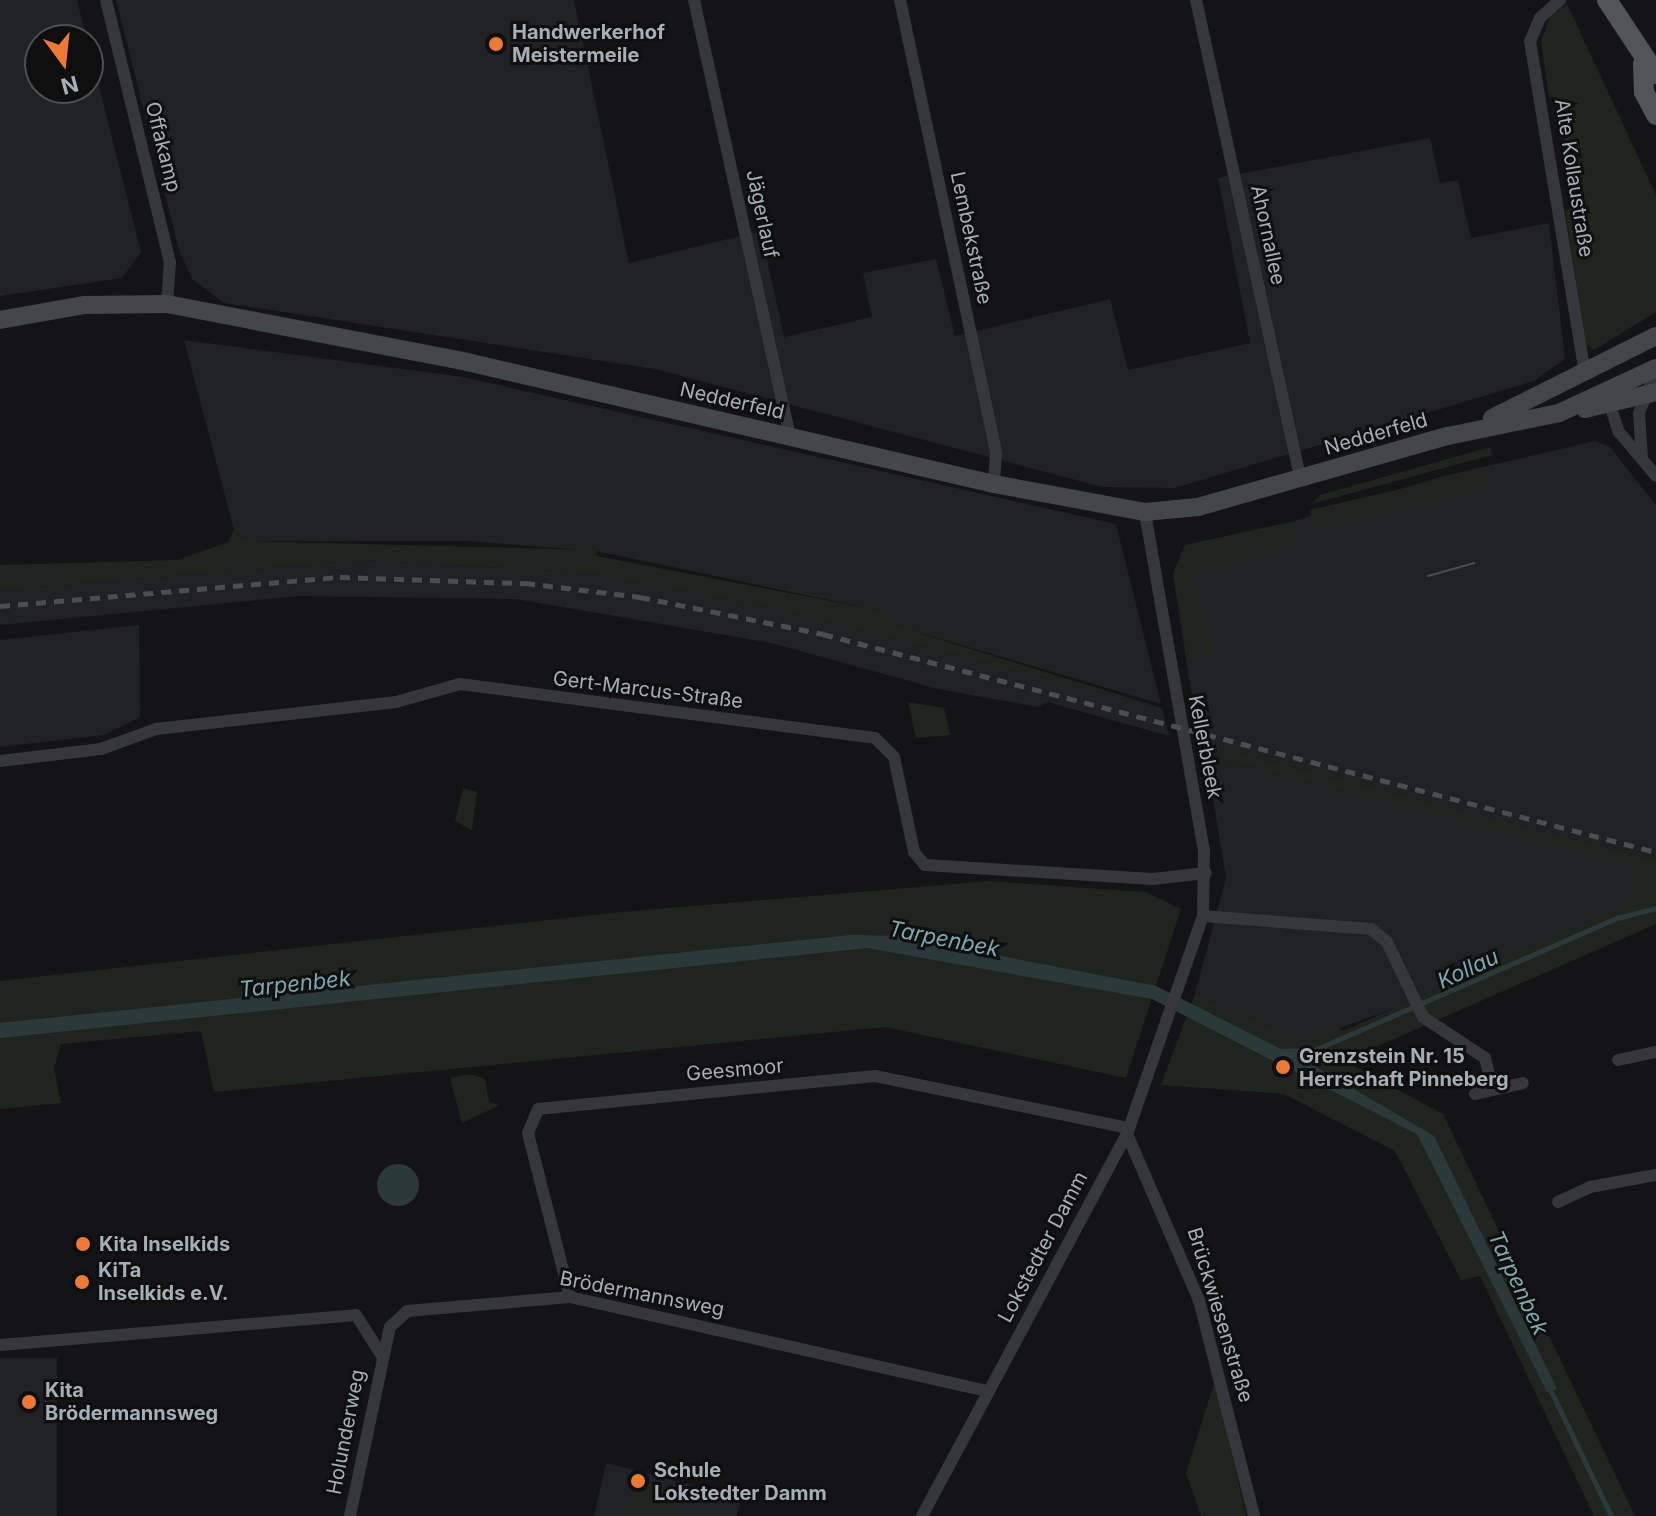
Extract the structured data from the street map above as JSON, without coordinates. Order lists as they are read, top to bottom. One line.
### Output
{"streets":{"main road":["Nedderfeld"],"street":["Offakamp","Alte Kollaustraße","Jägerlauf","Ahornallee","Lembekstraße","Gert-Marcus-Straße","Kellerbleek","Geesmoor","Lokstedter Damm","Brödermannsweg","Brückwiesenstraße","Holunderweg"]},"crossings":[["Offakamp","Nedderfeld"],["Alte Kollaustraße","Nedderfeld"],["Jägerlauf","Nedderfeld"],["Ahornallee","Nedderfeld"],["Lembekstraße","Nedderfeld"],["Nedderfeld","Kellerbleek"],["Gert-Marcus-Straße","Kellerbleek"],["Kellerbleek","Lokstedter Damm"],["Geesmoor","Lokstedter Damm"],["Geesmoor","Brödermannsweg"],["Geesmoor","Brückwiesenstraße"],["Lokstedter Damm","Brödermannsweg"],["Lokstedter Damm","Brückwiesenstraße"],["Brödermannsweg","Holunderweg"]],"water":["Tarpenbek","Kollau"],"places":["Handwerkerhof Meistermeile","Grenzstein Nr. 15 Herrschaft Pinneberg","Kita Inselkids","KiTa Inselkids e.V.","Kita Brödermannsweg","Schule Lokstedter Damm"],"north":"bottom"}
